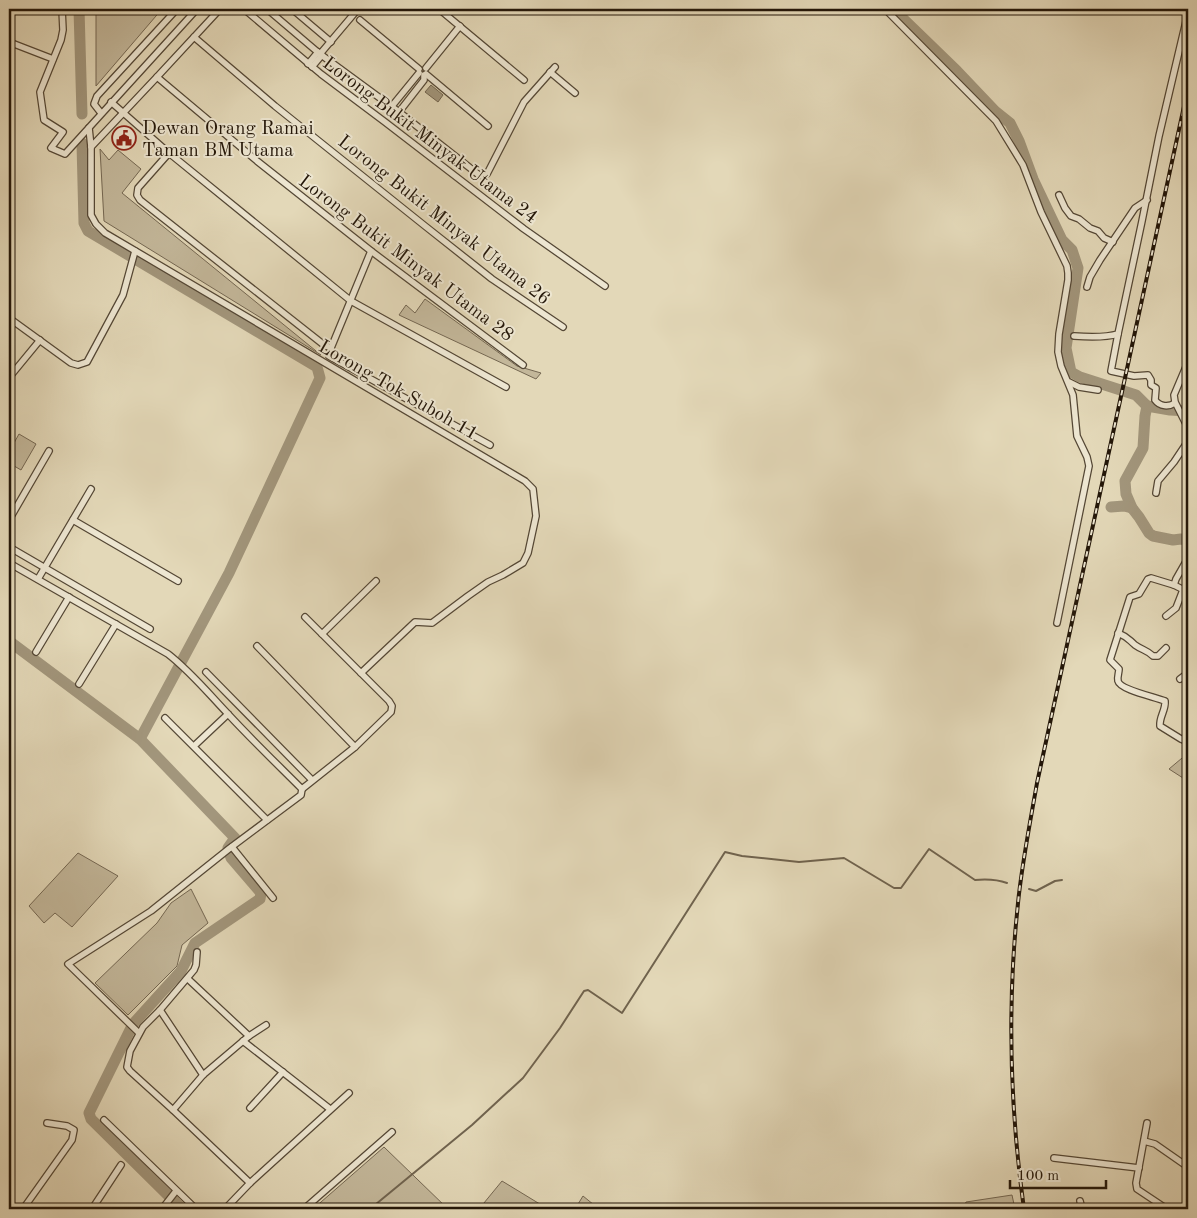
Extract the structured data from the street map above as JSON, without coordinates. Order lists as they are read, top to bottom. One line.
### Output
{"streets":{"street":["Lorong Bukit Minyak Utama 24","Lorong Bukit Minyak Utama 26","Lorong Bukit Minyak Utama 28","Lorong Tok Suboh 11"]},"places":{"public building":["Dewan Orang Ramai Taman BM Utama"]},"scale_bar":"100 m"}
